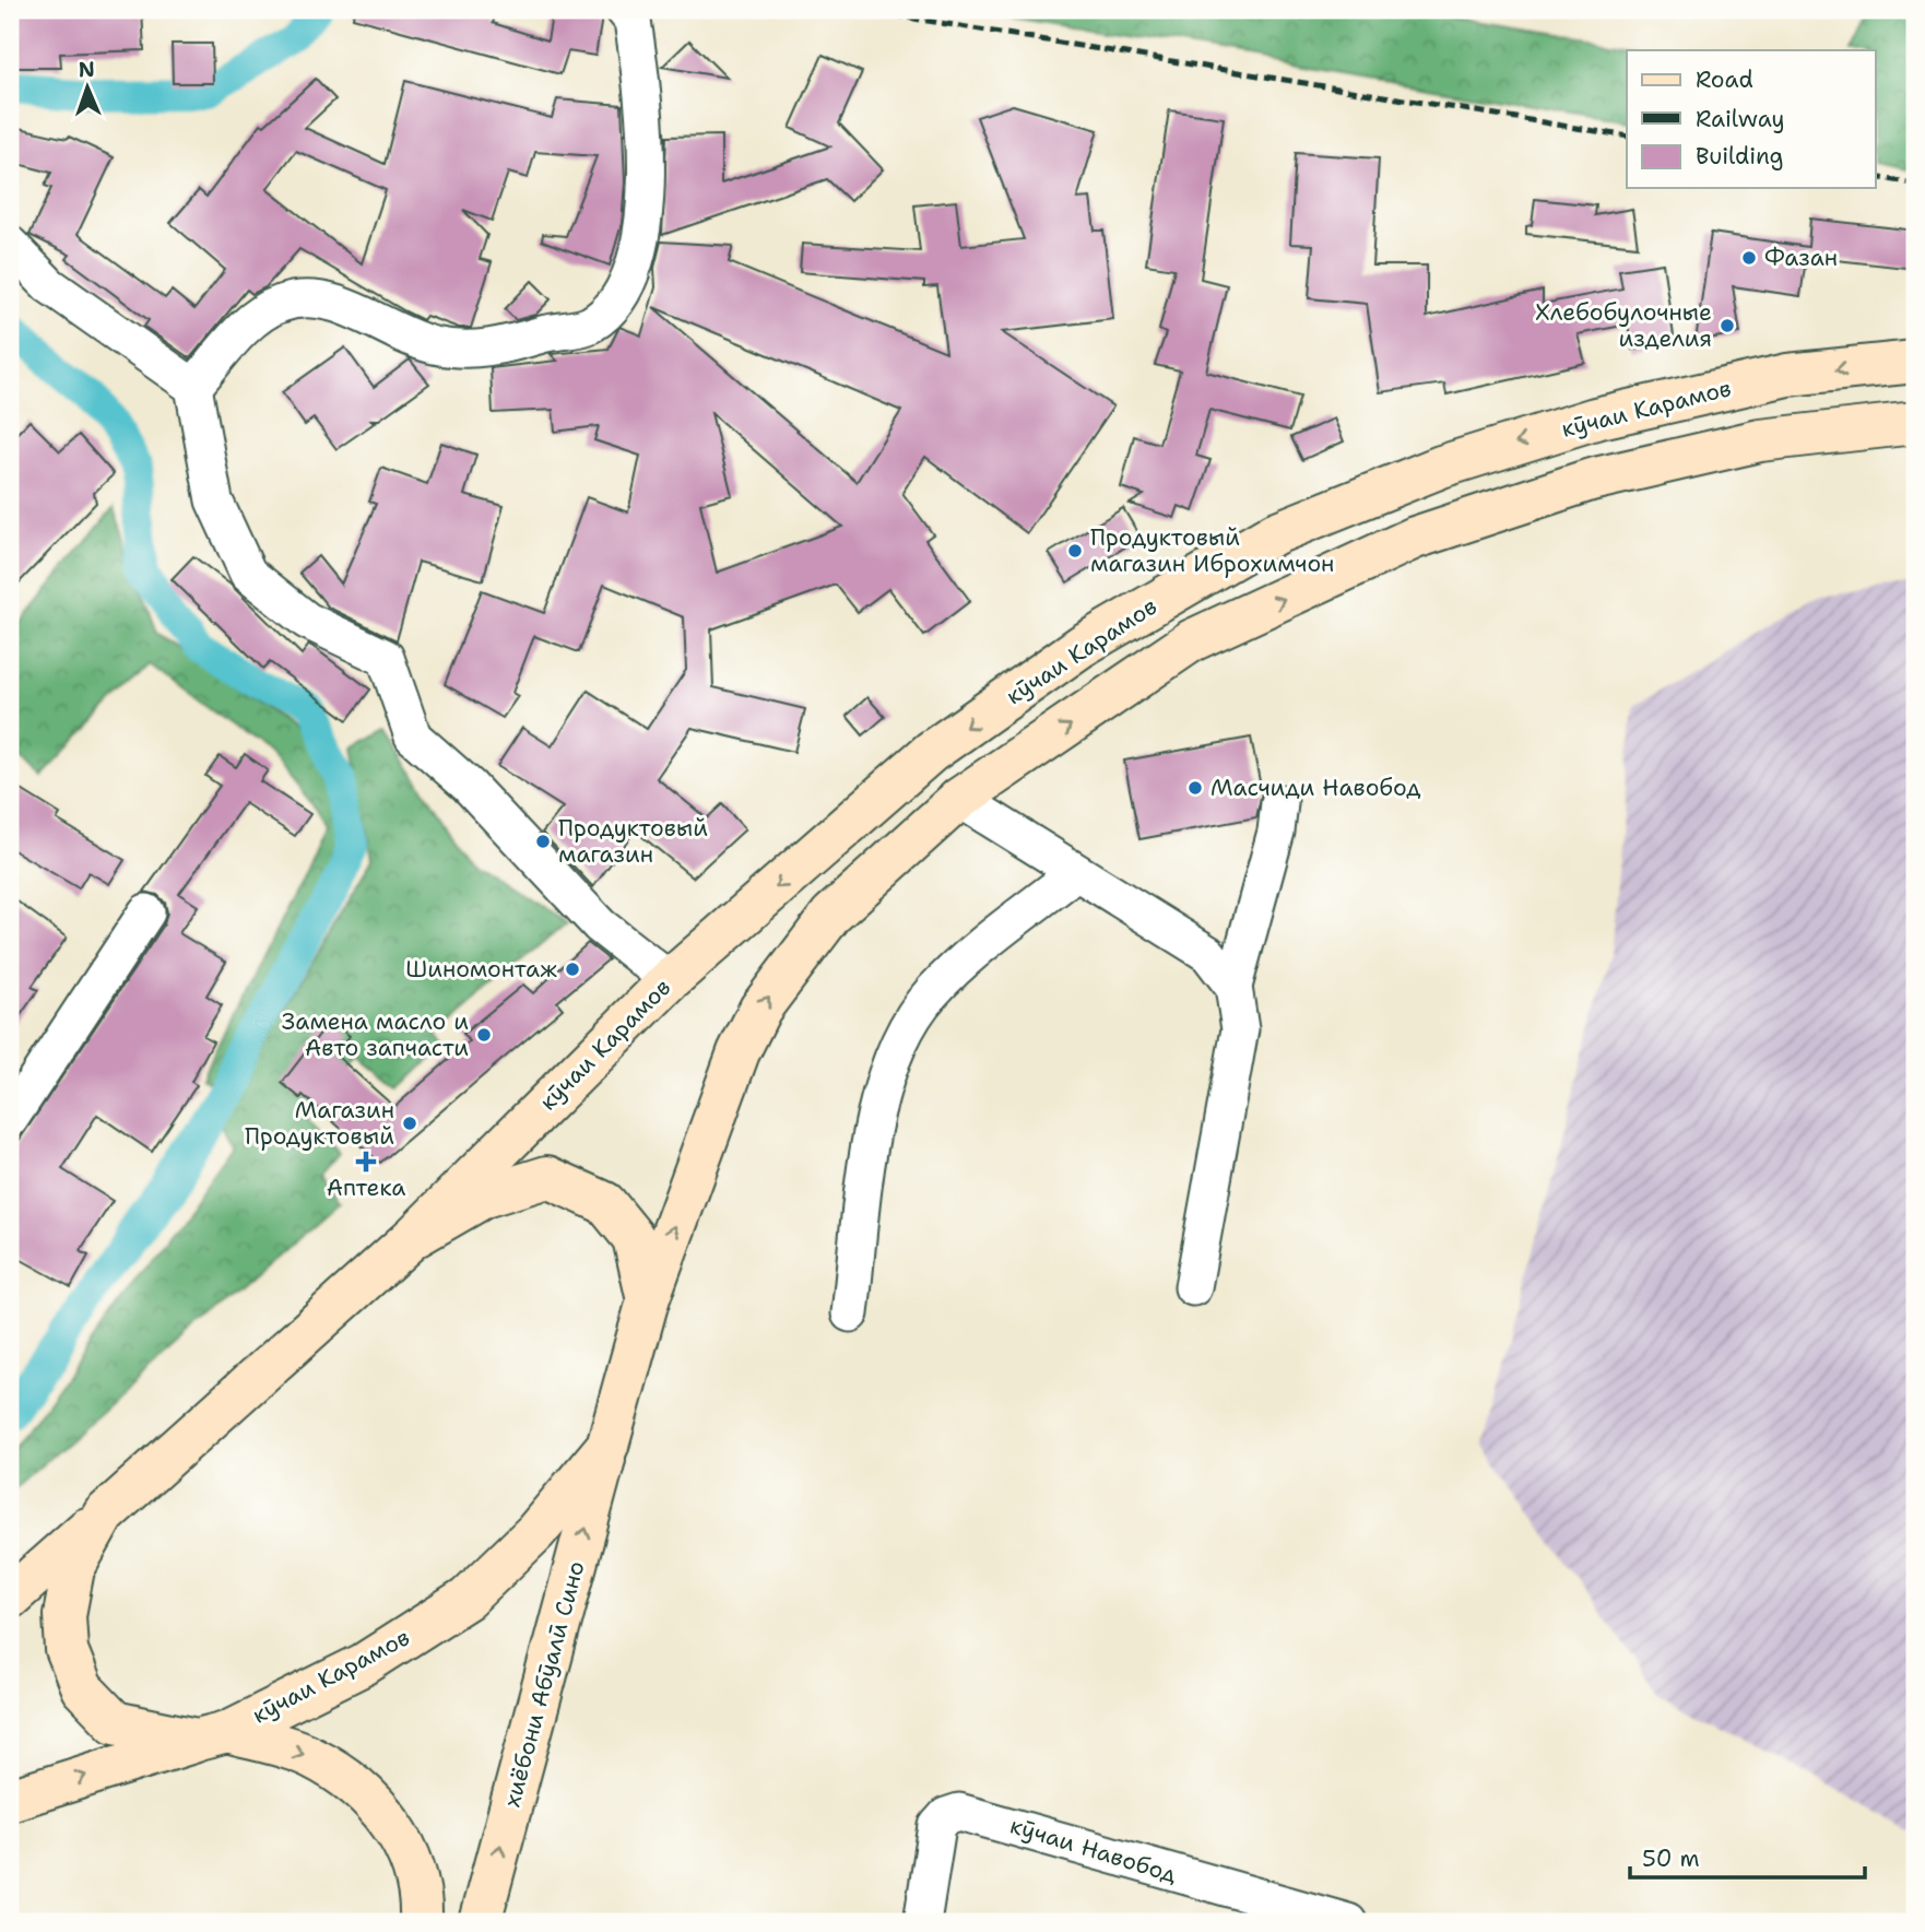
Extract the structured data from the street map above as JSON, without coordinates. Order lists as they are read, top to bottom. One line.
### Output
{"streets":{"main road":["кӯчаи Карамов","хиёбони Абӯалӣ Сино"],"street":["кӯчаи Навобод"]},"crossings":[["кӯчаи Карамов","хиёбони Абӯалӣ Сино"]],"one_way":["хиёбони Абӯалӣ Сино"],"places":{"other":["Фазан","Хлебобулочные изделия","Продуктовый магазин Иброхимчон","Масчиди Навобод","Продуктовый магазин","Шиномонтаж","Замена масло и Авто запчасти","Магазин Продуктовый"],"health":["Аптека"]},"legend":["Road","Railway","Building"],"scale_bar":"50 m","north":"top"}
